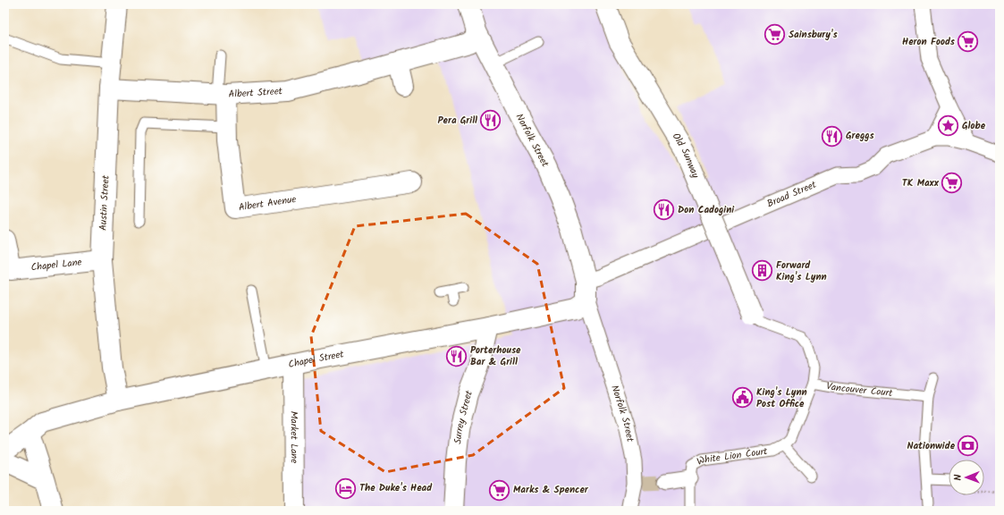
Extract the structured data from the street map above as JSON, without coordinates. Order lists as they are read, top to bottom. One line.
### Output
{"streets":{"street":["Albert Street","Norfolk Street","Old Sunway","Broad Street","Austin Street","Albert Avenue","Chapel Lane","Chapel Street","Surrey Street","Market Lane","White Lion Court"],"lane":["Vancouver Court"]},"crossings":[["Albert Street","Norfolk Street"],["Albert Street","Austin Street"],["Albert Street","Albert Avenue"],["Norfolk Street","Broad Street"],["Norfolk Street","Chapel Street"],["Broad Street","Chapel Street"],["Austin Street","Chapel Lane"],["Austin Street","Chapel Street"],["Chapel Street","Surrey Street"],["Chapel Street","Market Lane"]],"places":{"supermarket":["Sainsbury's","Heron Foods","TK Maxx","Marks & Spencer"],"restaurant":["Pera Grill","Greggs","Don Cadogini","Porterhouse Bar & Grill"],"place":["Globe"],"building":["Forward King's Lynn"],"public building":["King's Lynn Post Office"],"bank":["Nationwide"],"hotel":["The Duke's Head"]},"north":"left"}
